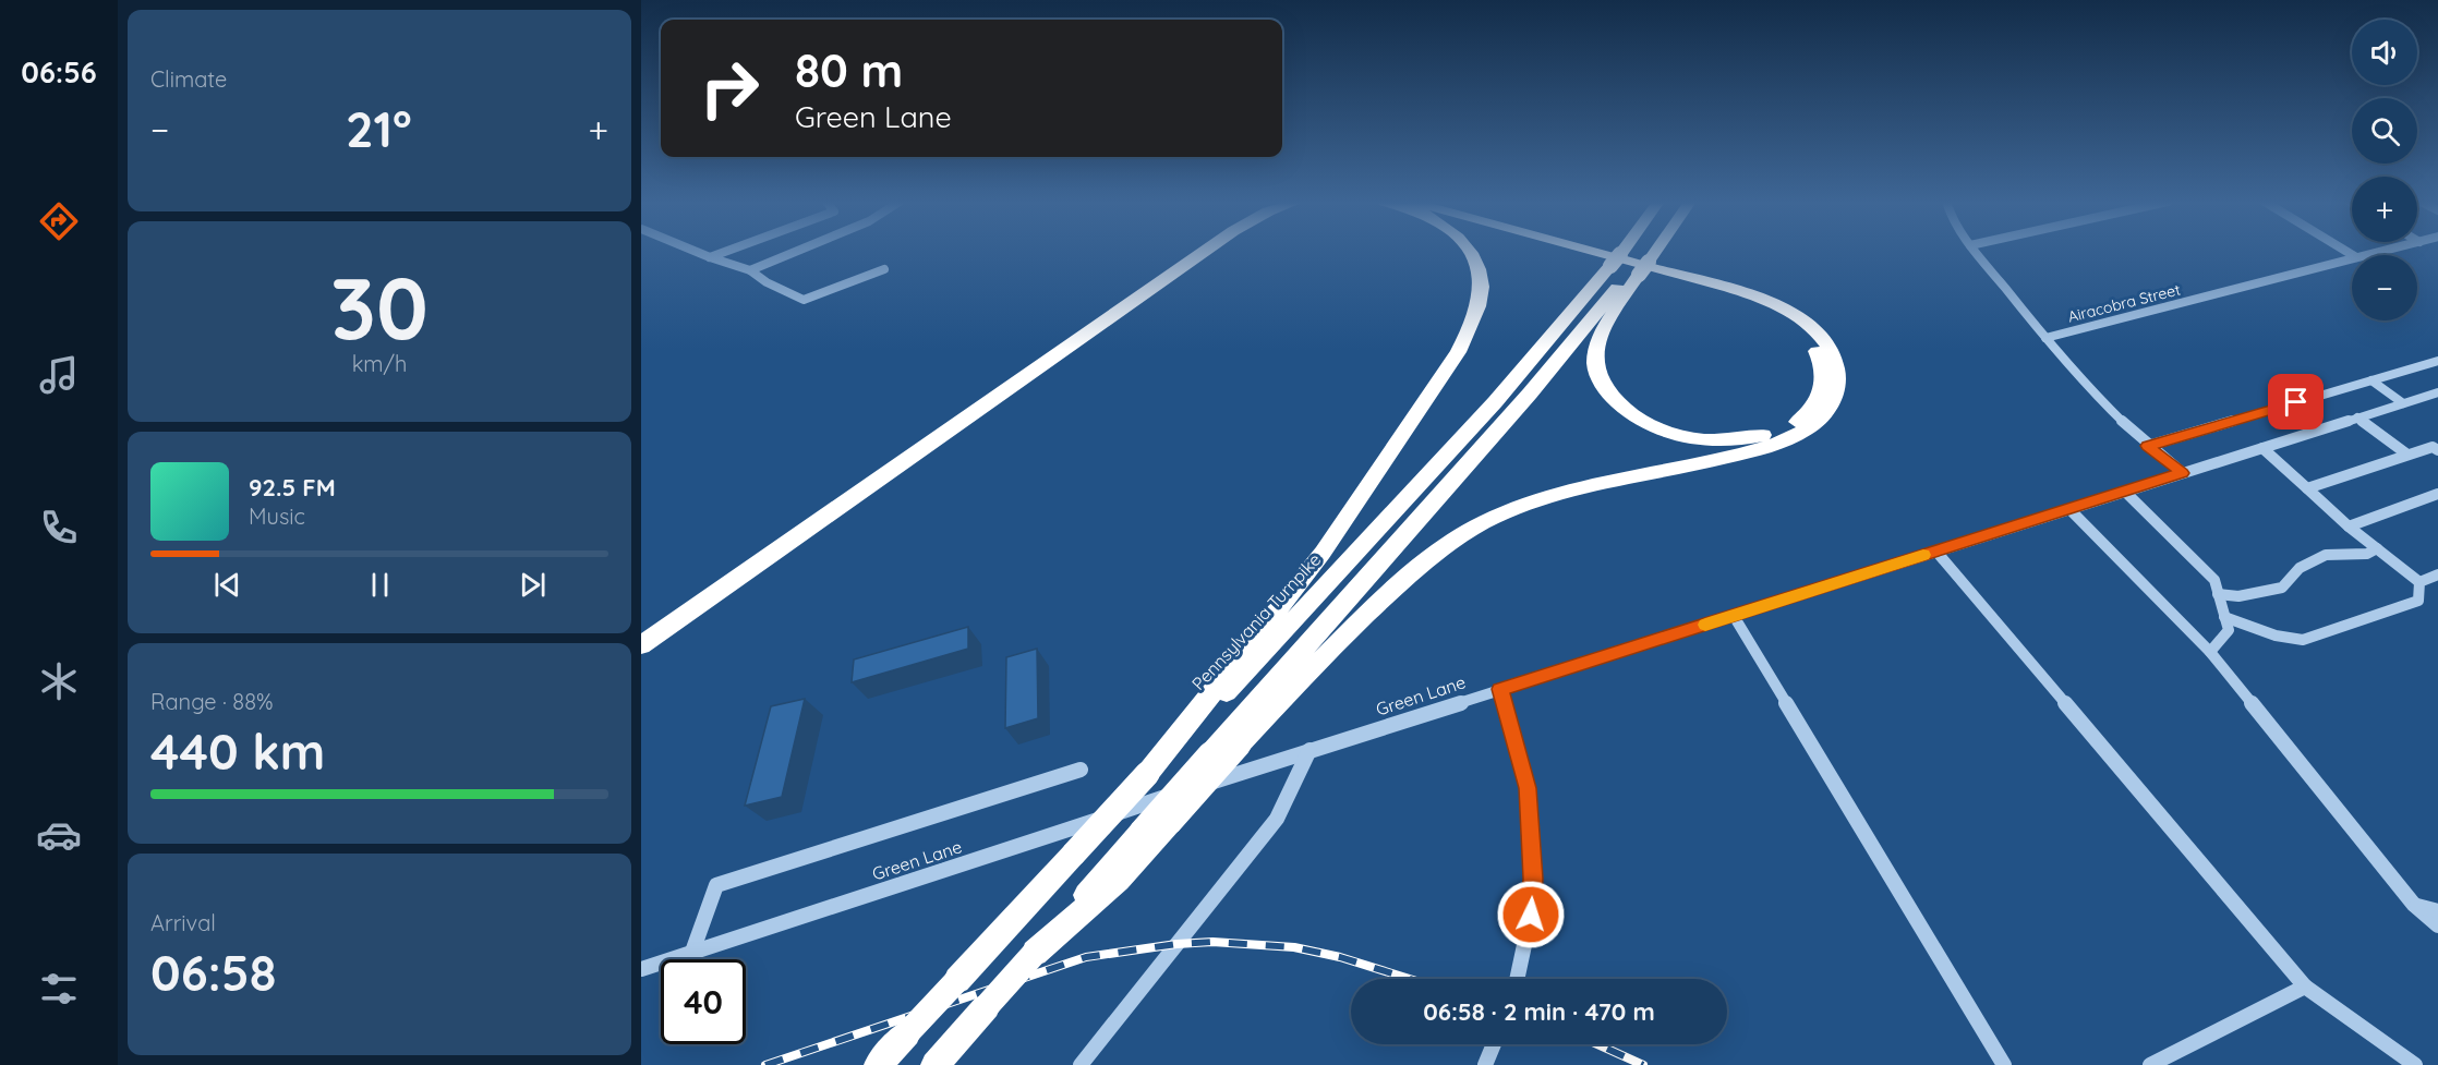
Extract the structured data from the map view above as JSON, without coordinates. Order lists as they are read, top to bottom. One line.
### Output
{"streets":{"highway":["Pennsylvania Turnpike"],"street":["Airacobra Street","Green Lane"]},"page":{"tabs":"06:56","tile":["Climate",["30","km/h"],["Range · 88%","440 km"],["Arrival","06:58"]],"map_buttons":["+","−"],"turn":["80 m","Green Lane"],"heat":["−","21°","+"],"song":["92.5 FM","Music"],"limit":"40","trip":"06:58 · 2 min · 470 m"}}
